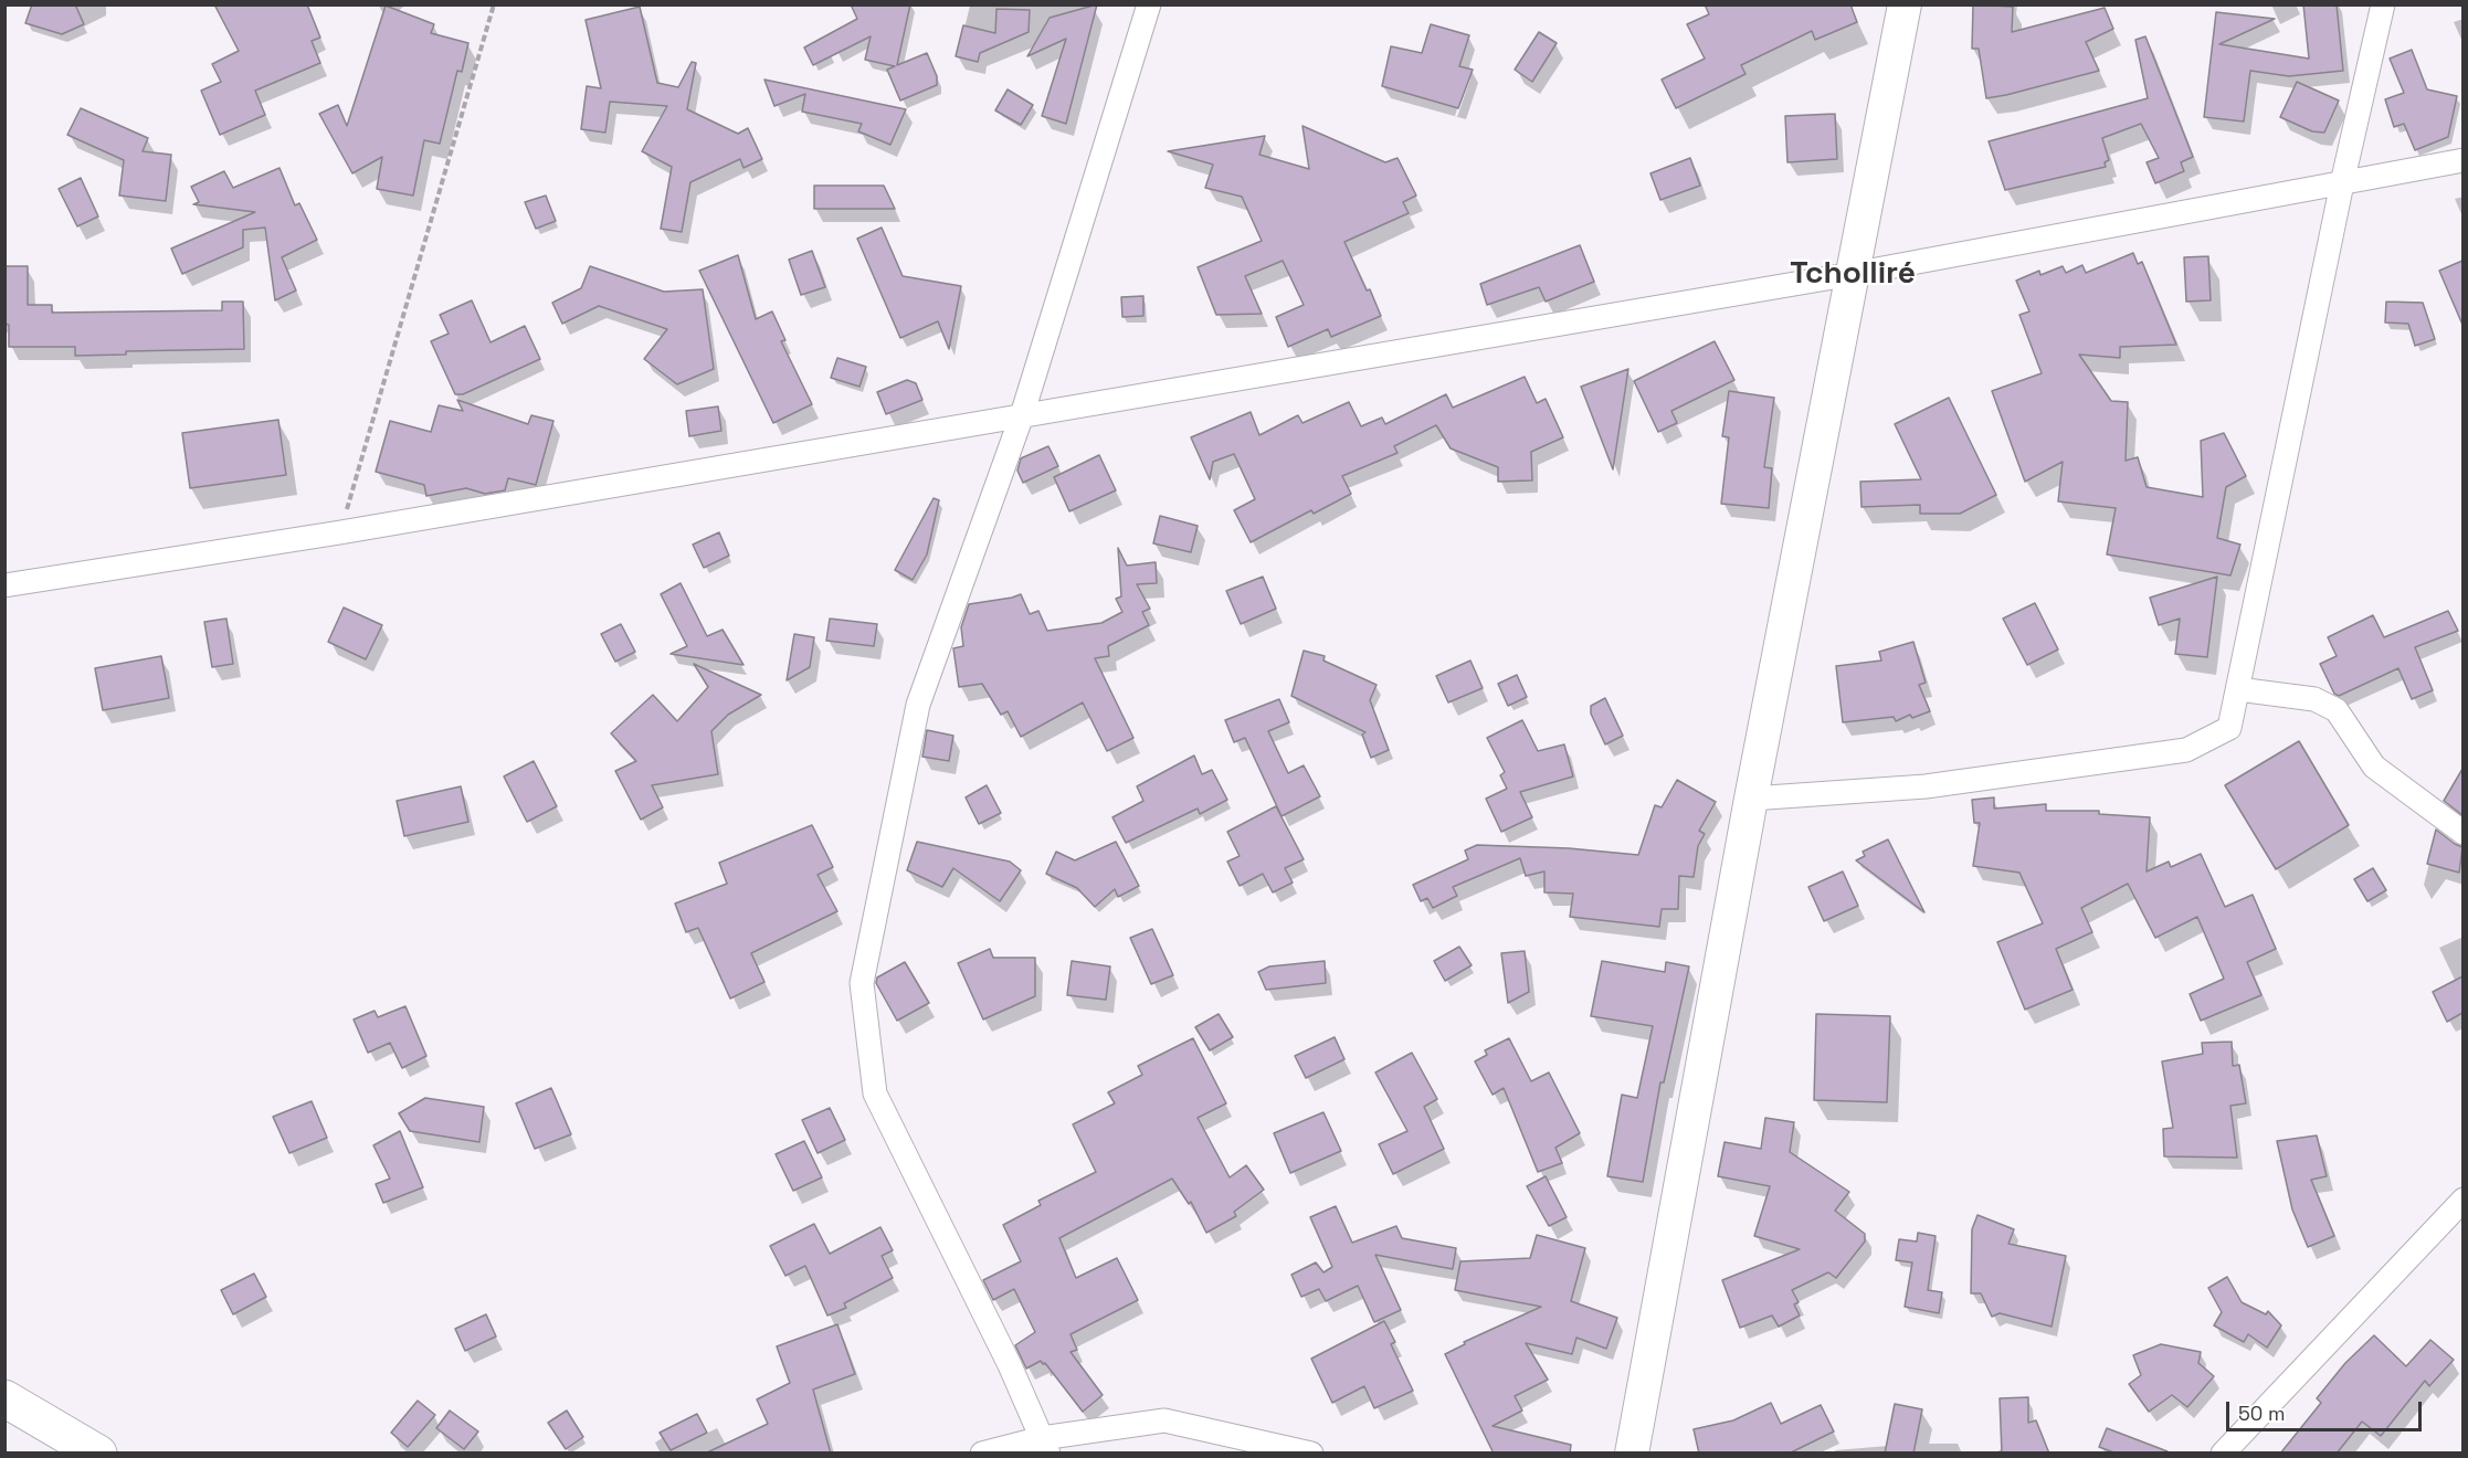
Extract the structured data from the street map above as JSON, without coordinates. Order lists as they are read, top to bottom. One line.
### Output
{"districts":["Tcholliré"],"scale_bar":"50 m"}
